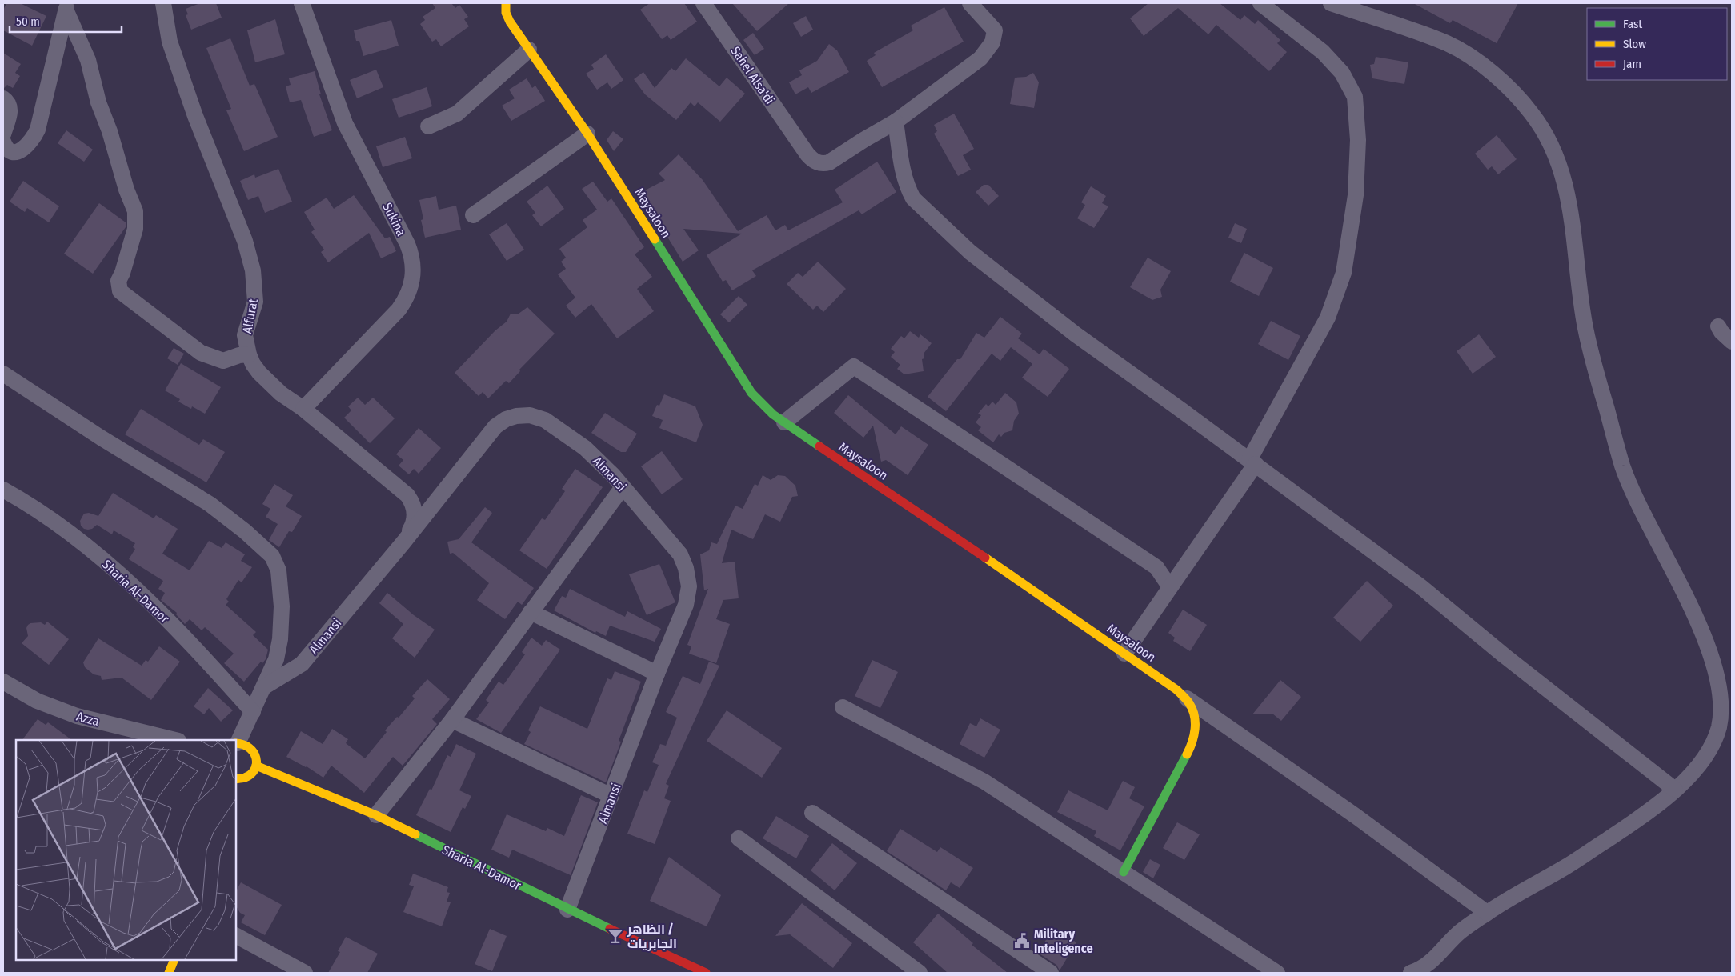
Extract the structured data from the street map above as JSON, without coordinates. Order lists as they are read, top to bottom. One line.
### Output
{"streets":{"street":["Sahel Alsa'di","Maysaloon","Sukina","Alfurat","Almansi","Sharia Al-Damor","Azza"]},"crossings":[["Sukina","Alfurat"],["Alfurat","Almansi"],["Almansi","Sharia Al-Damor"]],"places":{"bar":["الظاهر / الجابريات"],"public building":["Military Inteligence"]},"legend":["Fast","Slow","Jam"],"scale_bar":"50 m"}
